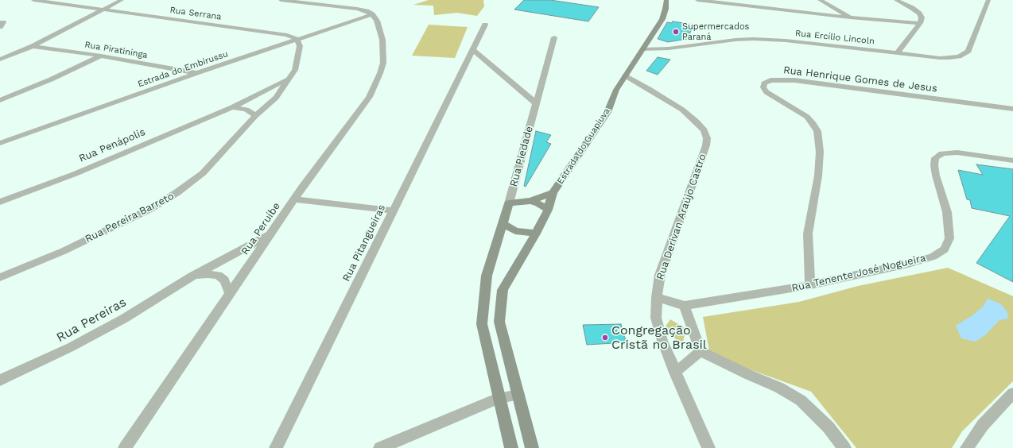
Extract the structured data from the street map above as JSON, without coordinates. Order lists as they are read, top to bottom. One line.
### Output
{"streets":{"street":["Rua Serrana","Rua Ercílio Lincoln","Rua Piratininga","Estrada do Embirussu","Rua Henrique Gomes de Jesus","Rua Penápolis","Estrada do Guapiuva","Rua Piedade","Rua Derivan Araújo Castro","Rua Pereira Barreto","Rua Peruíbe","Rua Pitangueiras","Rua Tenente José Nogueira","Rua Pereiras"]},"crossings":[["Rua Serrana","Estrada do Embirussu"],["Rua Serrana","Rua Pereira Barreto"],["Rua Ercílio Lincoln","Estrada do Guapiuva"],["Rua Piratininga","Estrada do Embirussu"],["Estrada do Embirussu","Rua Pereira Barreto"],["Estrada do Embirussu","Rua Peruíbe"],["Rua Henrique Gomes de Jesus","Rua Tenente José Nogueira"],["Rua Penápolis","Rua Pereira Barreto"],["Estrada do Guapiuva","Rua Derivan Araújo Castro"],["Rua Derivan Araújo Castro","Rua Tenente José Nogueira"],["Rua Peruíbe","Rua Pereiras"]],"places":["Supermercados Paraná","Congregação Cristã no Brasil"]}
